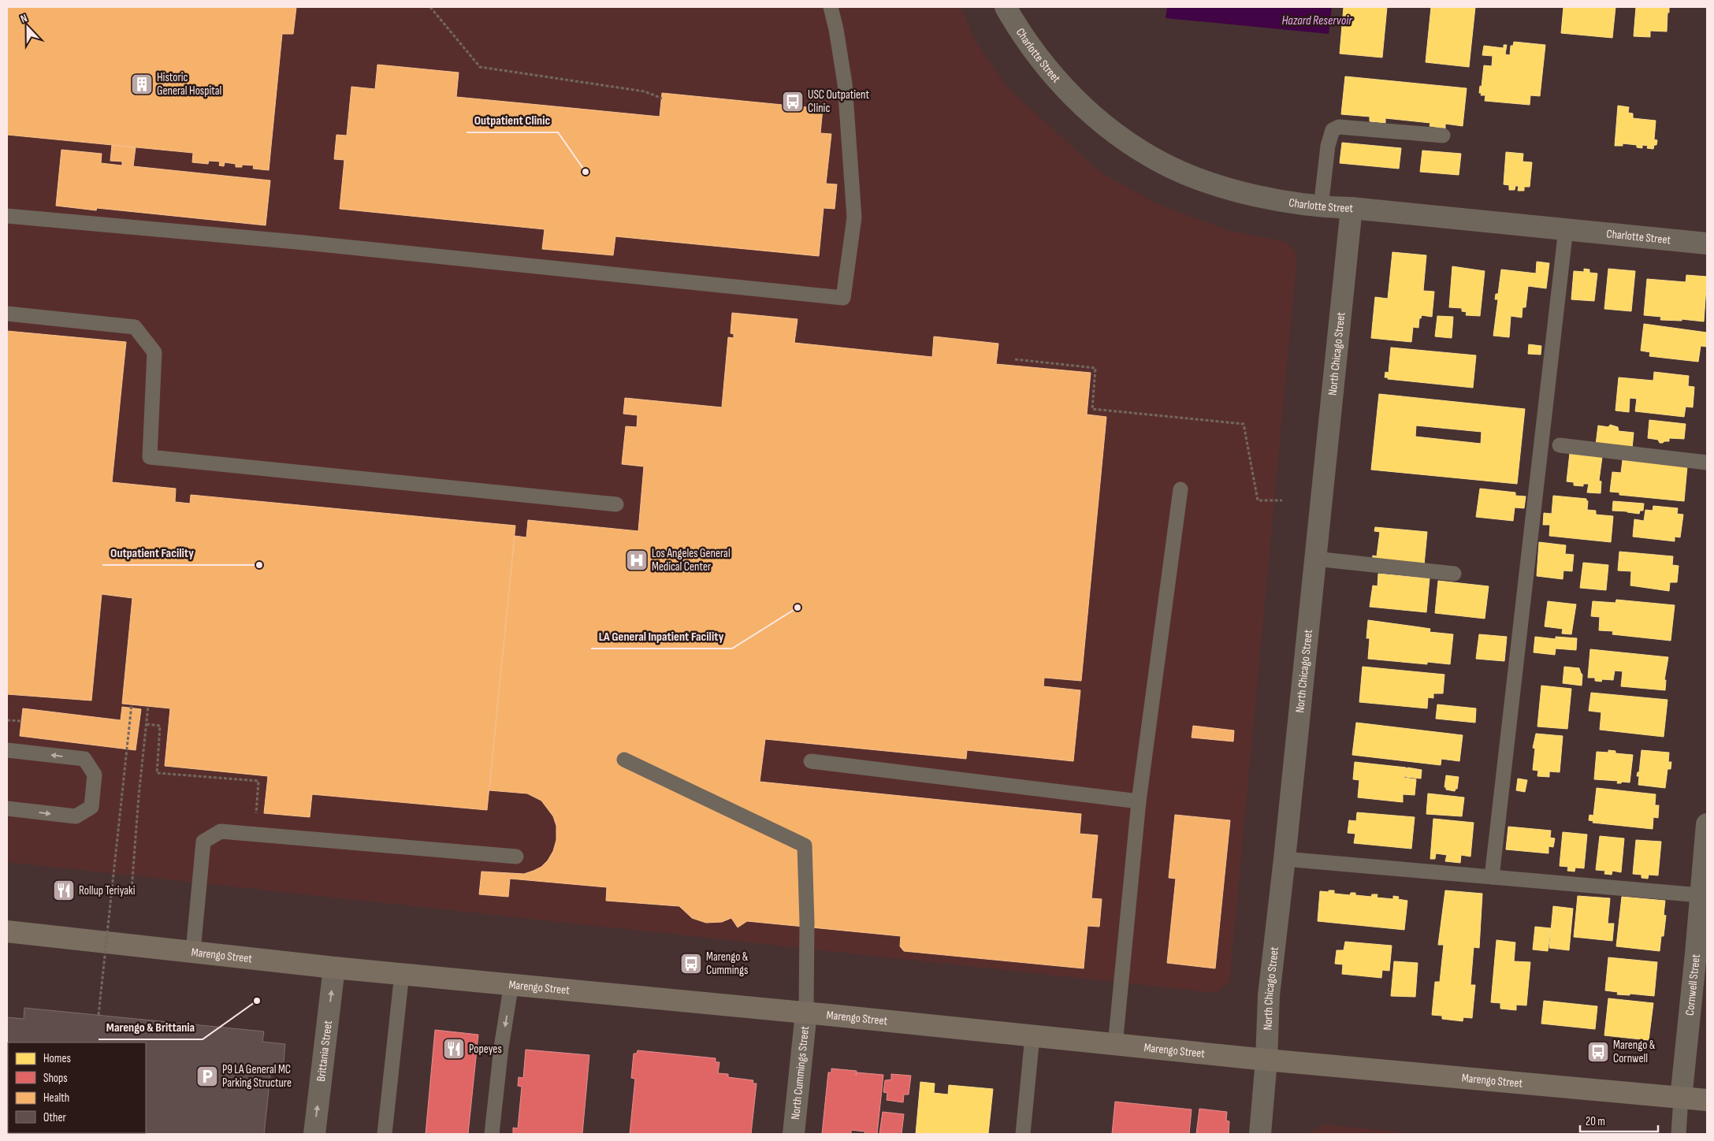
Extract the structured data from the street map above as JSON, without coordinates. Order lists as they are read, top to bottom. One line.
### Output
{"streets":{"main road":["Marengo Street"],"street":["Charlotte Street","North Chicago Street","Cornwell Street","Brittania Street","North Cummings Street"]},"crossings":[["Charlotte Street","North Chicago Street"],["North Chicago Street","Marengo Street"],["Marengo Street","Cornwell Street"],["Marengo Street","Brittania Street"],["Marengo Street","North Cummings Street"]],"one_way":["Brittania Street"],"water":["Hazard Reservoir"],"places":{"building":["Historic General Hospital"],"bus stop":["USC Outpatient Clinic","Marengo & Cummings","Marengo & Cornwell"],"other":["Outpatient Clinic","Outpatient Facility","LA General Inpatient Facility","Marengo & Brittania"],"hospital":["Los Angeles General Medical Center"],"restaurant":["Rollup Teriyaki","Popeyes"],"parking":["P9 LA General MC Parking Structure"]},"legend":["Homes","Shops","Health","Other"],"scale_bar":"20 m","north":"top"}
